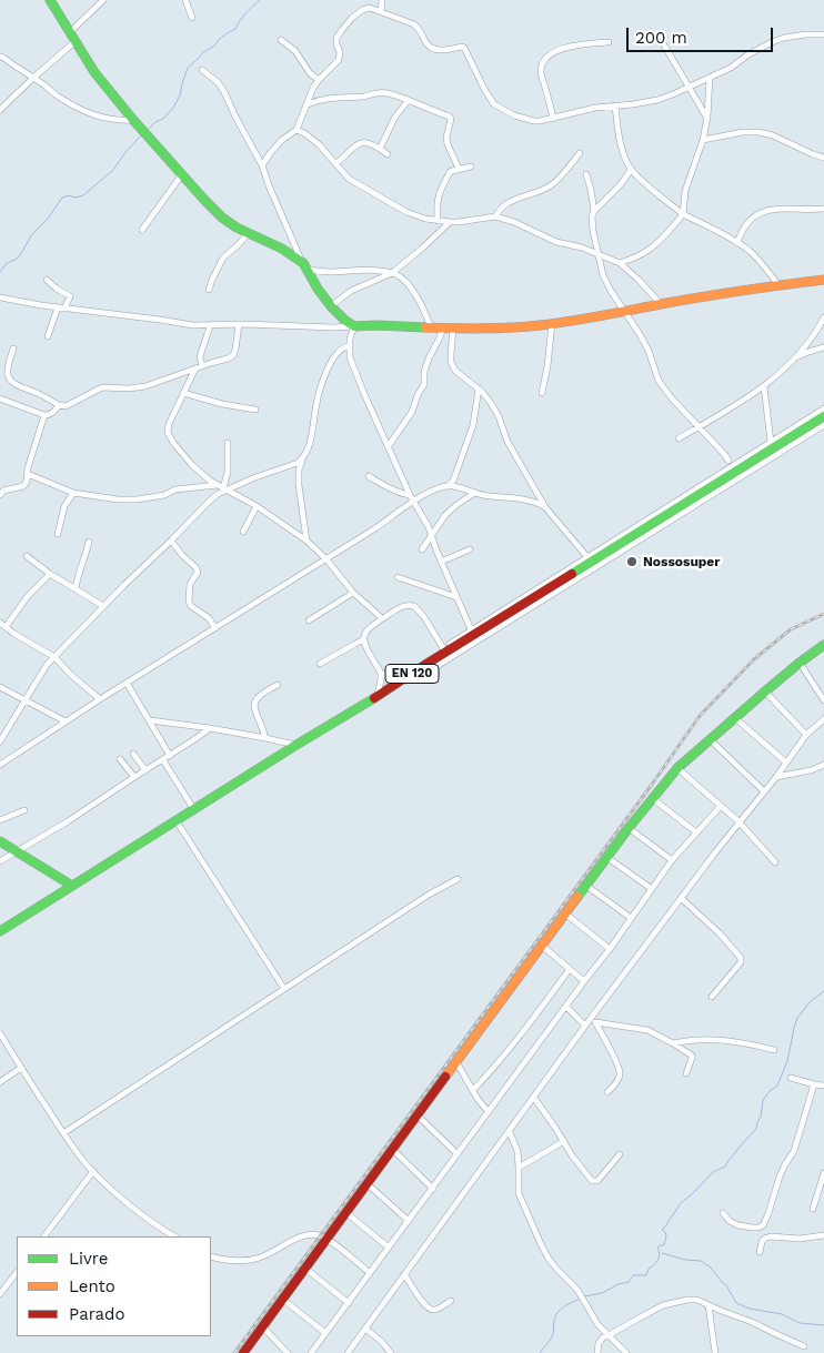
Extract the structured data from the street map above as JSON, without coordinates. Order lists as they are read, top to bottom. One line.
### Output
{"streets":{"street":["EN 120"]},"places":["Nossosuper"],"legend":["Livre","Lento","Parado"],"scale_bar":"200 m"}
